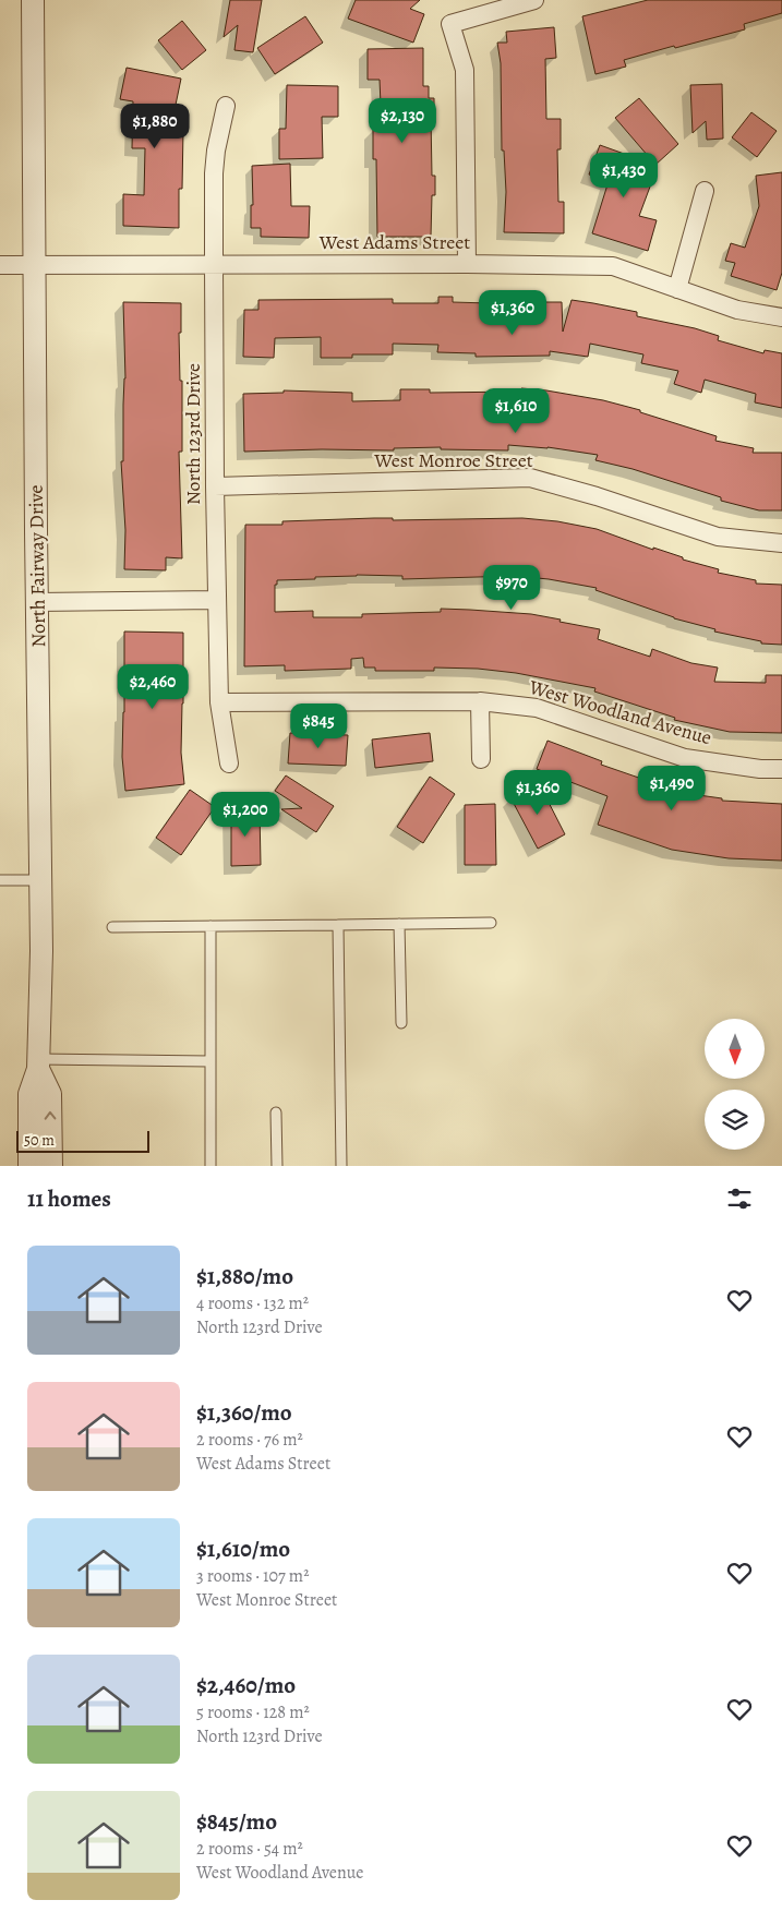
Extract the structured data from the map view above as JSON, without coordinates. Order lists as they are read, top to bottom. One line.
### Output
{"streets":{"street":["West Adams Street","North 123rd Drive","West Monroe Street","North Fairway Drive","West Woodland Avenue"]},"crossings":[["West Adams Street","North 123rd Drive"],["West Adams Street","North Fairway Drive"],["North 123rd Drive","West Monroe Street"],["North 123rd Drive","West Woodland Avenue"]],"scale_bar":"50 m","north":"bottom","page":{"price":["$2,130","$1,880","$1,430","$1,360","$1,610","$970","$2,460","$845","$1,490","$1,360","$1,200"],"scale":"50 m","heading":"11 homes","list":[{"name":"$1,880/mo","note":"4 rooms · 132 m² · North 123rd Drive"},{"name":"$1,360/mo","note":"2 rooms · 76 m² · West Adams Street"},{"name":"$1,610/mo","note":"3 rooms · 107 m² · West Monroe Street"},{"name":"$2,460/mo","note":"5 rooms · 128 m² · North 123rd Drive"},{"name":"$845/mo","note":"2 rooms · 54 m² · West Woodland Avenue"}]}}
